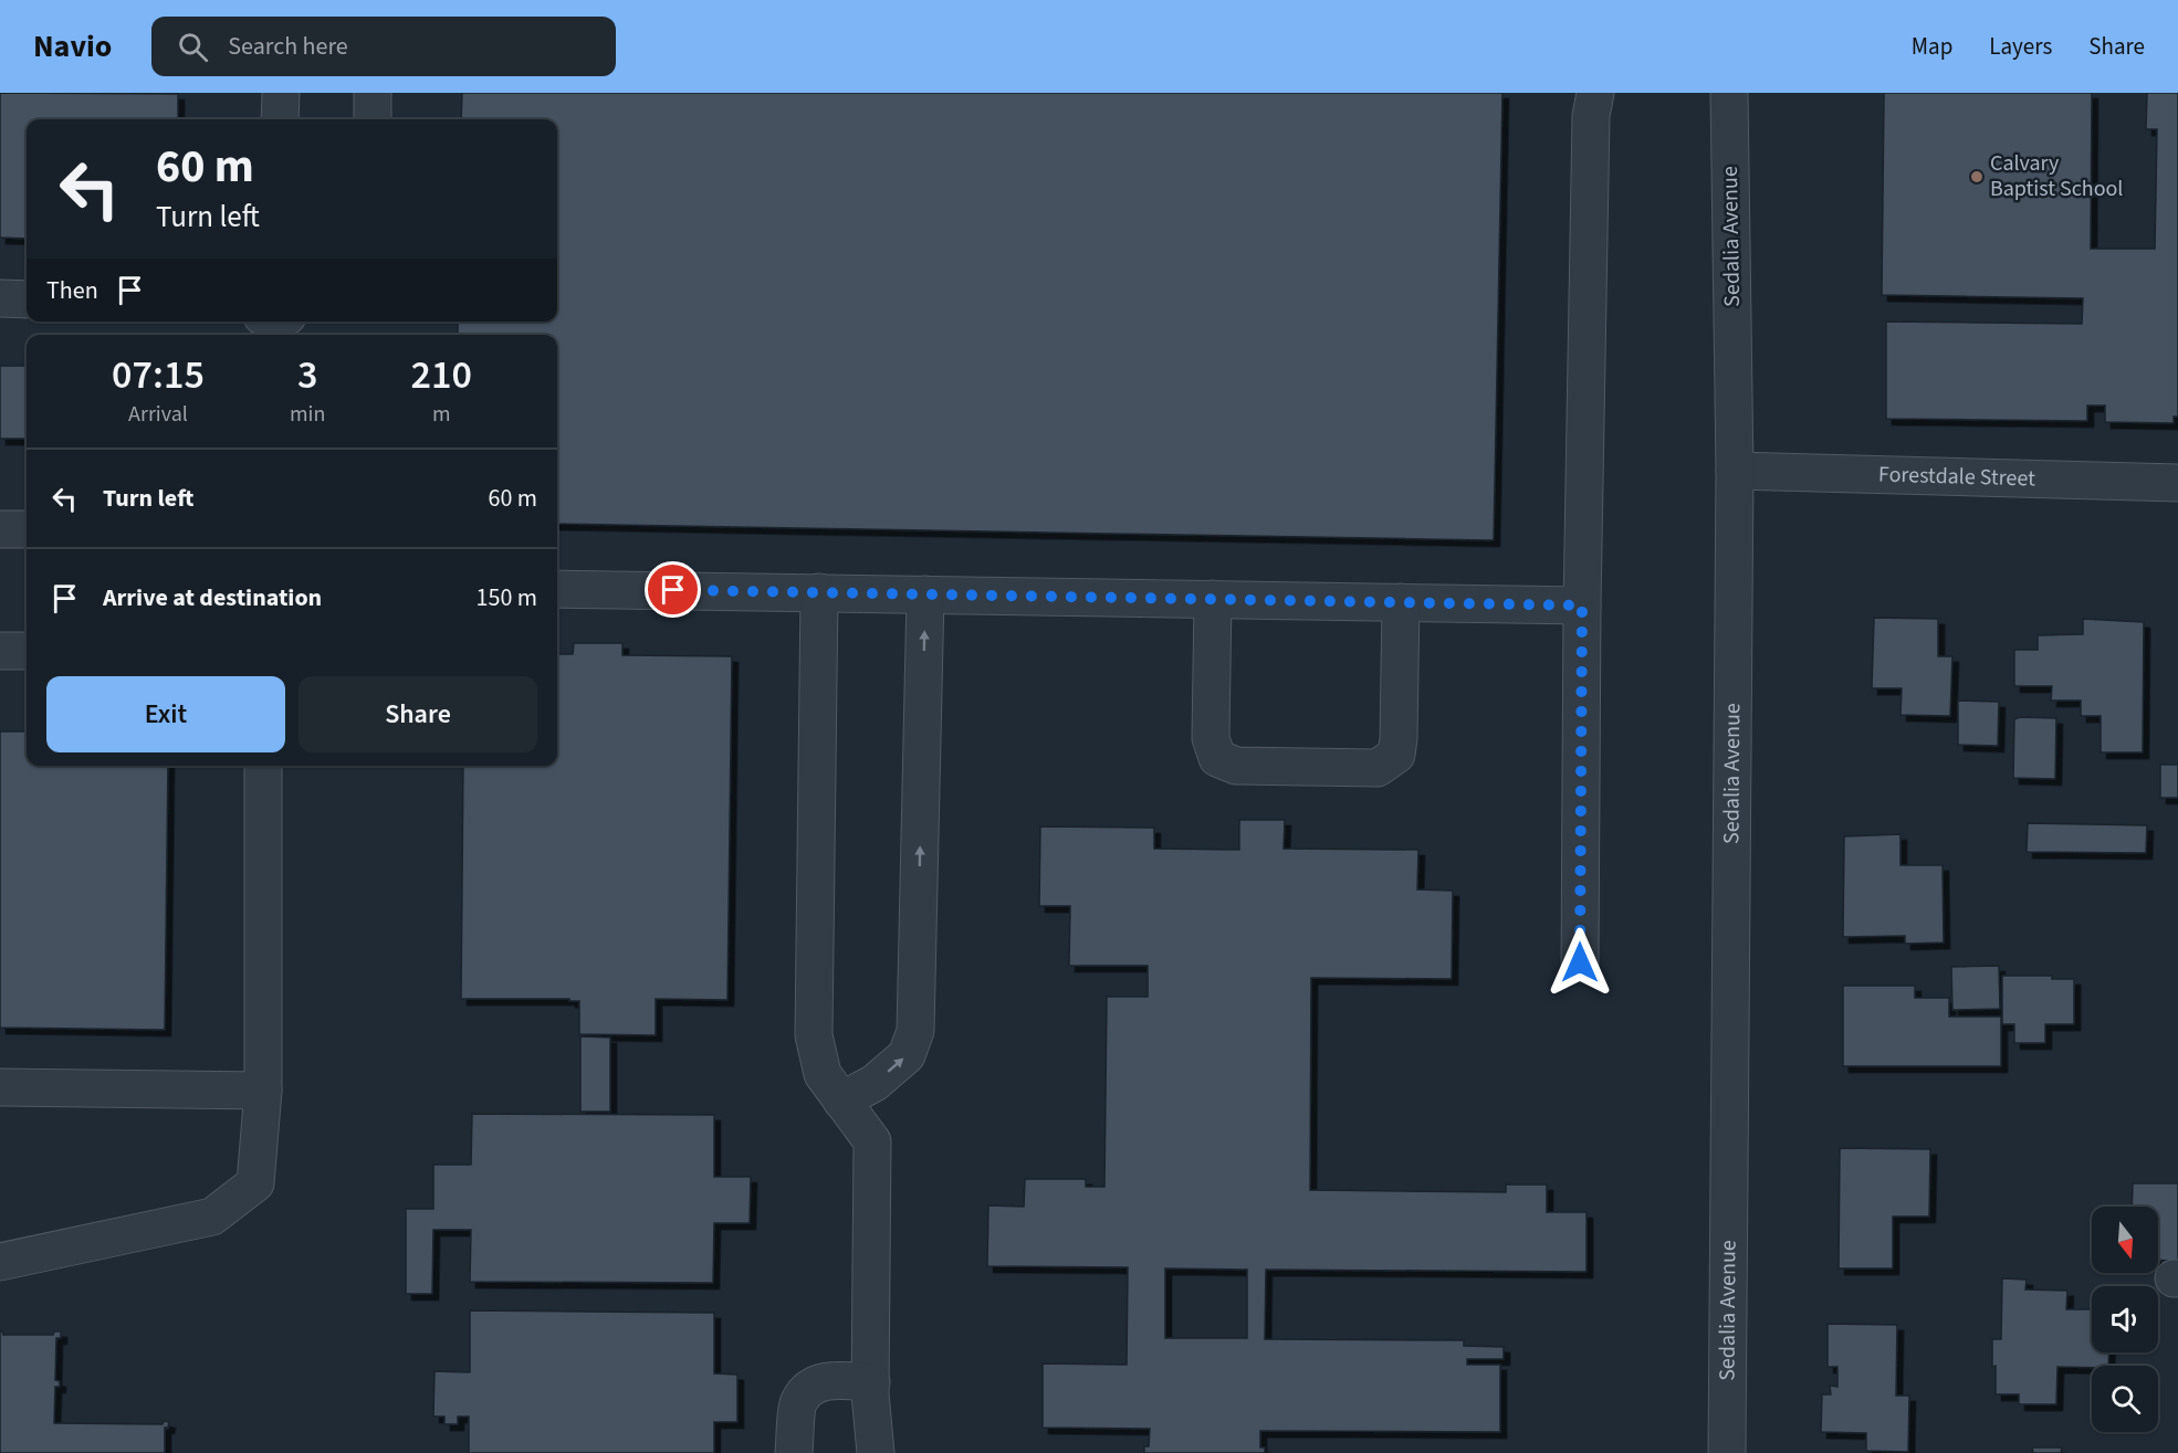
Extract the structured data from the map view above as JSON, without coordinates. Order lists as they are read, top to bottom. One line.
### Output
{"streets":{"street":["Sedalia Avenue","Forestdale Street"]},"crossings":[["Sedalia Avenue","Forestdale Street"]],"places":["Calvary Baptist School"],"north":"bottom","page":{"header":"Navio","search":"Search here","nav":["Map","Layers","Share"],"turn":["60 m","Turn left"],"then":"Then","eta":["07:15","Arrival","3","min","210","m"],"list":[{"name":"Turn left","value":"60 m"},{"name":"Arrive at destination","value":"150 m"}],"buttons":["Exit","Share"]}}
